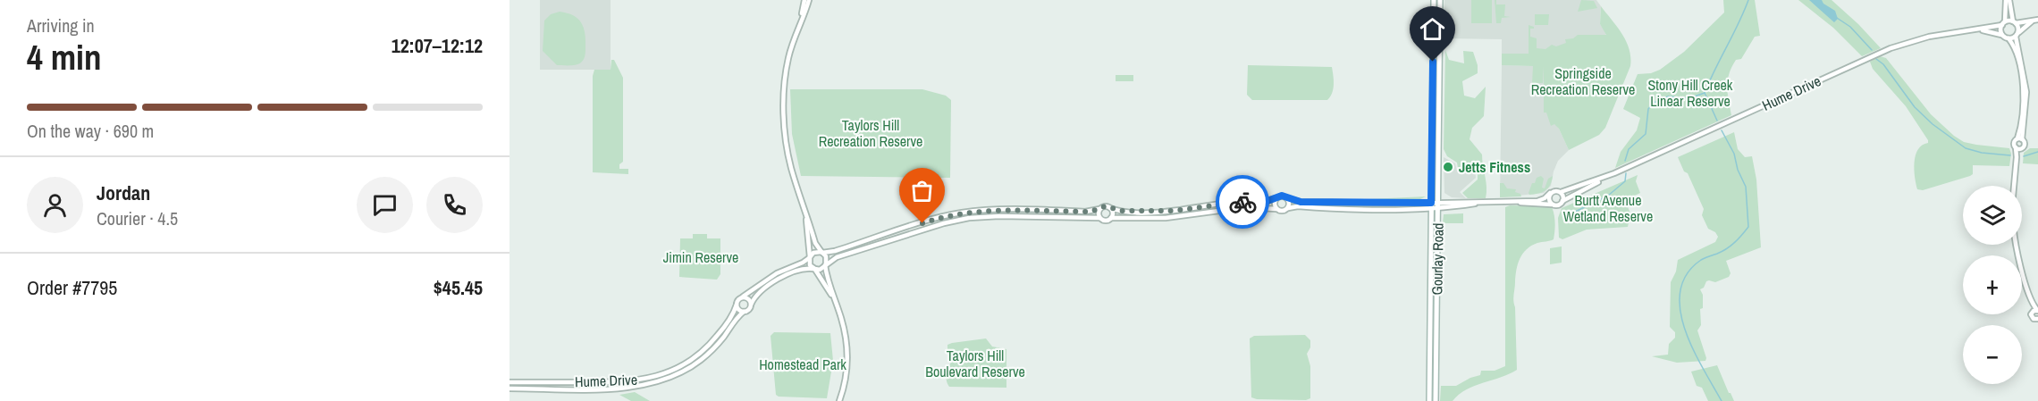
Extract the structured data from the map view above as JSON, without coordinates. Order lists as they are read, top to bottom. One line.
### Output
{"streets":{"main road":["Gourlay Road"],"street":["Hume Drive"]},"parks":["Springside Recreation Reserve","Stony Hill Creek Linear Reserve","Taylors Hill Recreation Reserve","Burtt Avenue Wetland Reserve","Jimin Reserve","Taylors Hill Boulevard Reserve","Homestead Park"],"places":["Jetts Fitness"],"page":{"heading":["4 min","Arriving in","12:07–12:12"],"panel":["Jordan","Courier · 4.5","Order #7795","$45.45"],"bar":"On the way · 690 m","map_buttons":["+","−"]}}
